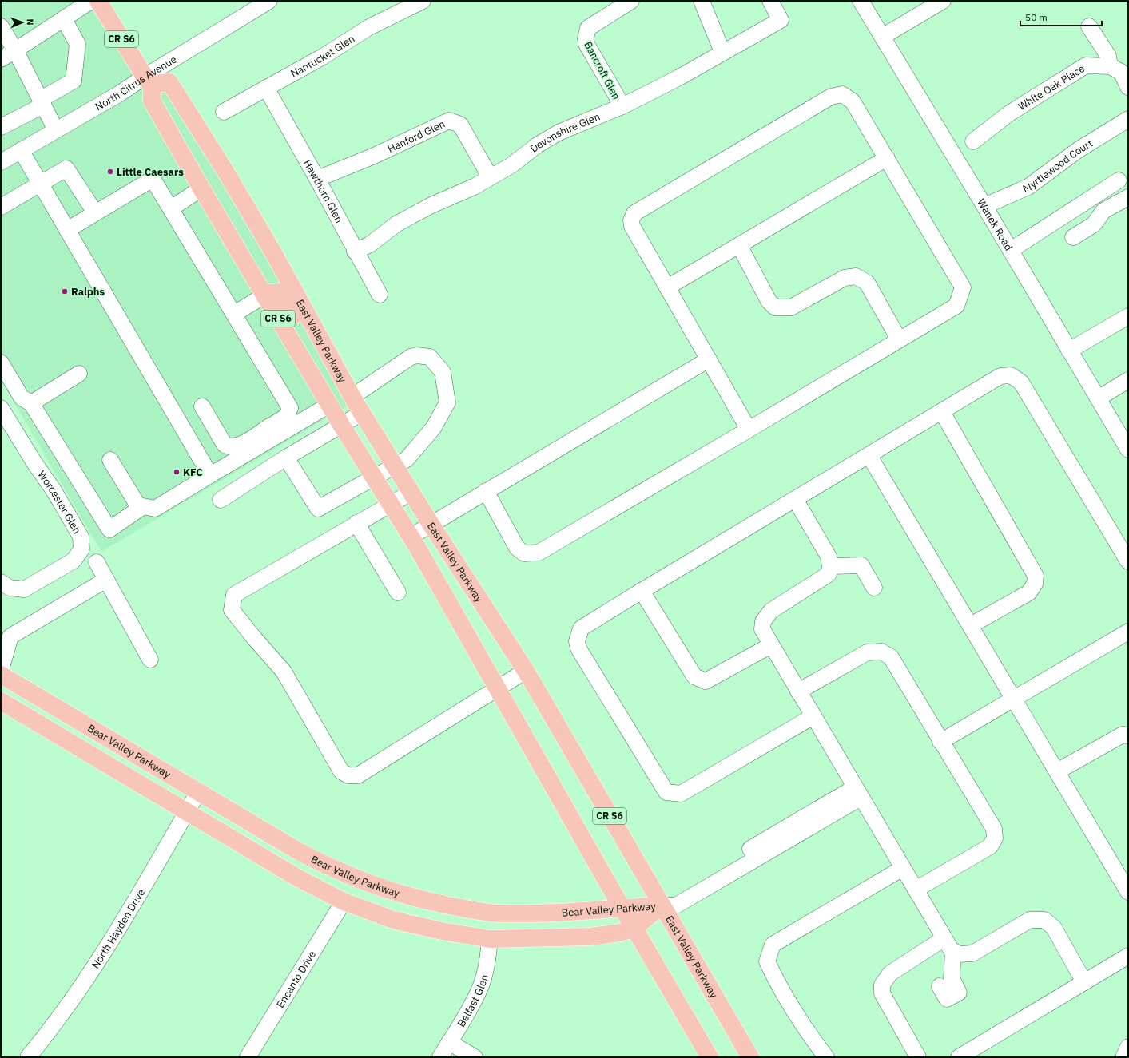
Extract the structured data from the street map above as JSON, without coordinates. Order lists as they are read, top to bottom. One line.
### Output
{"streets":{"main road":["CR S6","East Valley Parkway","Bear Valley Parkway"],"street":["Nantucket Glen","Bancroft Glen","North Citrus Avenue","White Oak Place","Devonshire Glen","Hanford Glen","Myrtlewood Court","Hawthorn Glen","Wanek Road","Worcester Glen","North Hayden Drive","Encanto Drive","Belfast Glen"]},"crossings":[["CR S6","North Citrus Avenue"],["CR S6","East Valley Parkway"],["CR S6","Bear Valley Parkway"],["Nantucket Glen","Hawthorn Glen"],["Bancroft Glen","Devonshire Glen"],["North Citrus Avenue","East Valley Parkway"],["Devonshire Glen","Hanford Glen"],["Devonshire Glen","Hawthorn Glen"],["Hanford Glen","Hawthorn Glen"],["Myrtlewood Court","Wanek Road"],["East Valley Parkway","Bear Valley Parkway"],["Bear Valley Parkway","North Hayden Drive"],["Bear Valley Parkway","Encanto Drive"],["Bear Valley Parkway","Belfast Glen"]],"places":["Little Caesars","Ralphs","KFC"],"scale_bar":"50 m","north":"right"}
